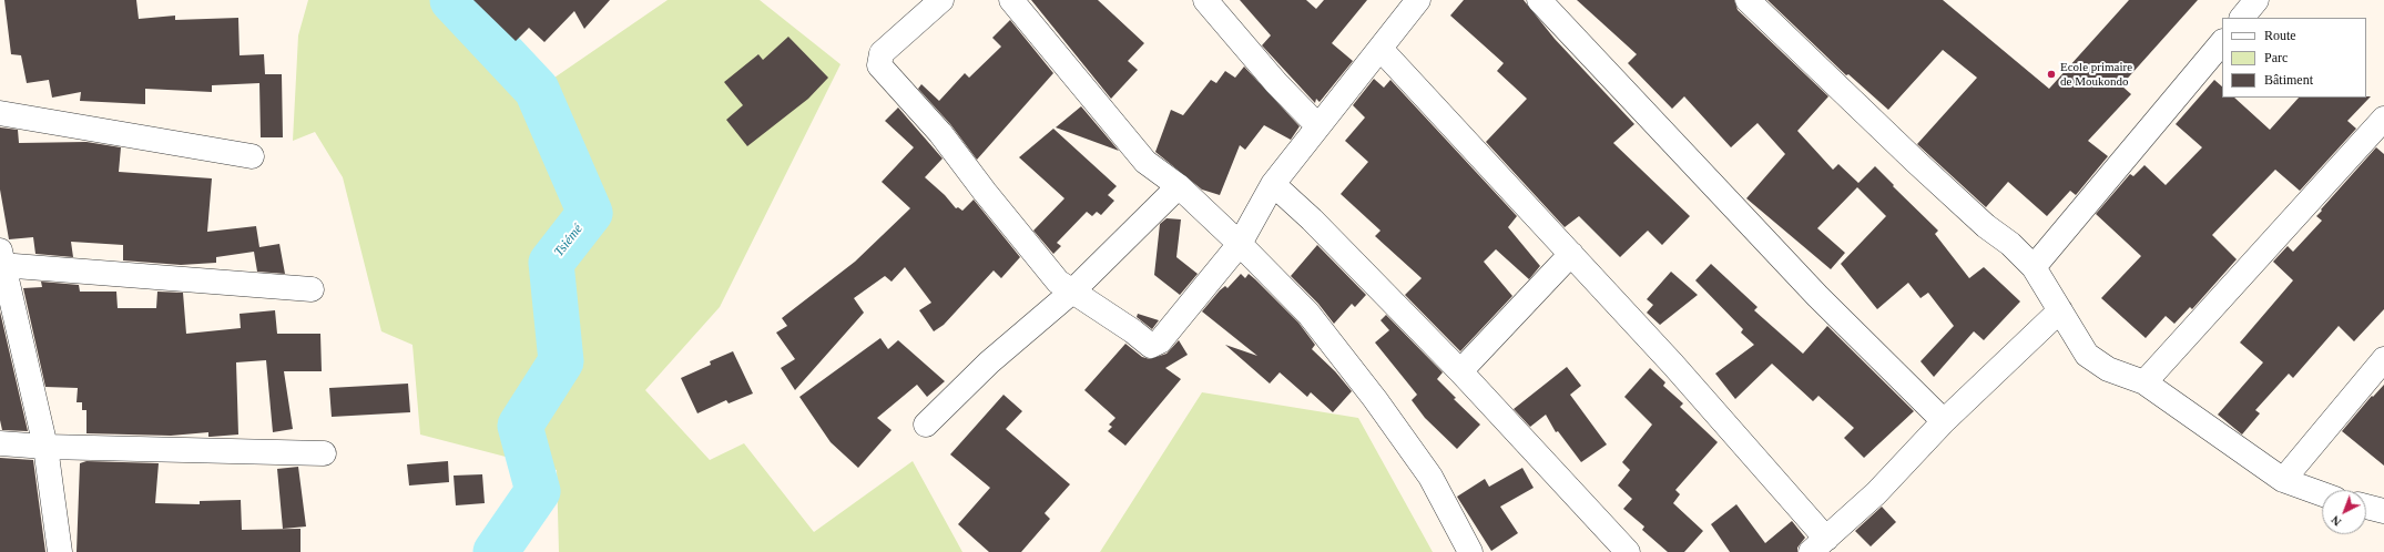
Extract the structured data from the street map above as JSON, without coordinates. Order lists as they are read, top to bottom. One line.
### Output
{"water":["Tsiémé"],"places":["Ecole primaire de Moukondo"],"legend":["Route","Parc","Bâtiment"],"north":"bottom left"}
